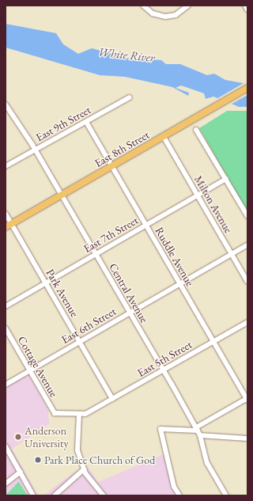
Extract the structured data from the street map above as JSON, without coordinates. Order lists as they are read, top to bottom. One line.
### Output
{"streets":{"main road":["East 8th Street"],"street":["East 9th Street","Milton Avenue","East 7th Street","Ruddle Avenue","Park Avenue","Central Avenue","East 6th Street","East 5th Street","Cottage Avenue"]},"crossings":[["East 9th Street","Ruddle Avenue"],["East 9th Street","Central Avenue"],["East 8th Street","Milton Avenue"],["East 8th Street","Ruddle Avenue"],["East 8th Street","Park Avenue"],["East 8th Street","Central Avenue"],["Milton Avenue","East 7th Street"],["Milton Avenue","East 6th Street"],["East 7th Street","Ruddle Avenue"],["East 7th Street","Park Avenue"],["East 7th Street","Central Avenue"],["Ruddle Avenue","East 6th Street"],["Ruddle Avenue","East 5th Street"],["Park Avenue","East 6th Street"],["Park Avenue","East 5th Street"],["Central Avenue","East 6th Street"],["Central Avenue","East 5th Street"],["East 6th Street","Cottage Avenue"],["East 5th Street","Cottage Avenue"]],"water":["White River"],"places":["Anderson University","Park Place Church of God"]}
